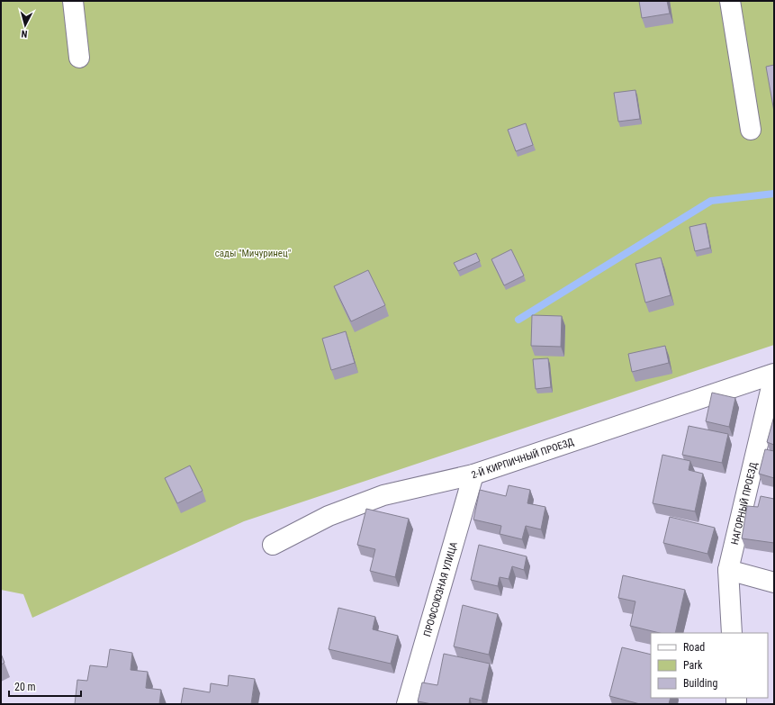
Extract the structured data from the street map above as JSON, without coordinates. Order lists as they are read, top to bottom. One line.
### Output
{"streets":{"street":["2-Й КИРПИЧНЫЙ ПРОЕЗД","НАГОРНЫЙ ПРОЕЗД","ПРОФСОЮЗНАЯ УЛИЦА"]},"crossings":[["2-Й КИРПИЧНЫЙ ПРОЕЗД","НАГОРНЫЙ ПРОЕЗД"],["2-Й КИРПИЧНЫЙ ПРОЕЗД","ПРОФСОЮЗНАЯ УЛИЦА"]],"parks":["сады \"Мичуринец\""],"legend":["Road","Park","Building"],"scale_bar":"20 m","north":"bottom"}
